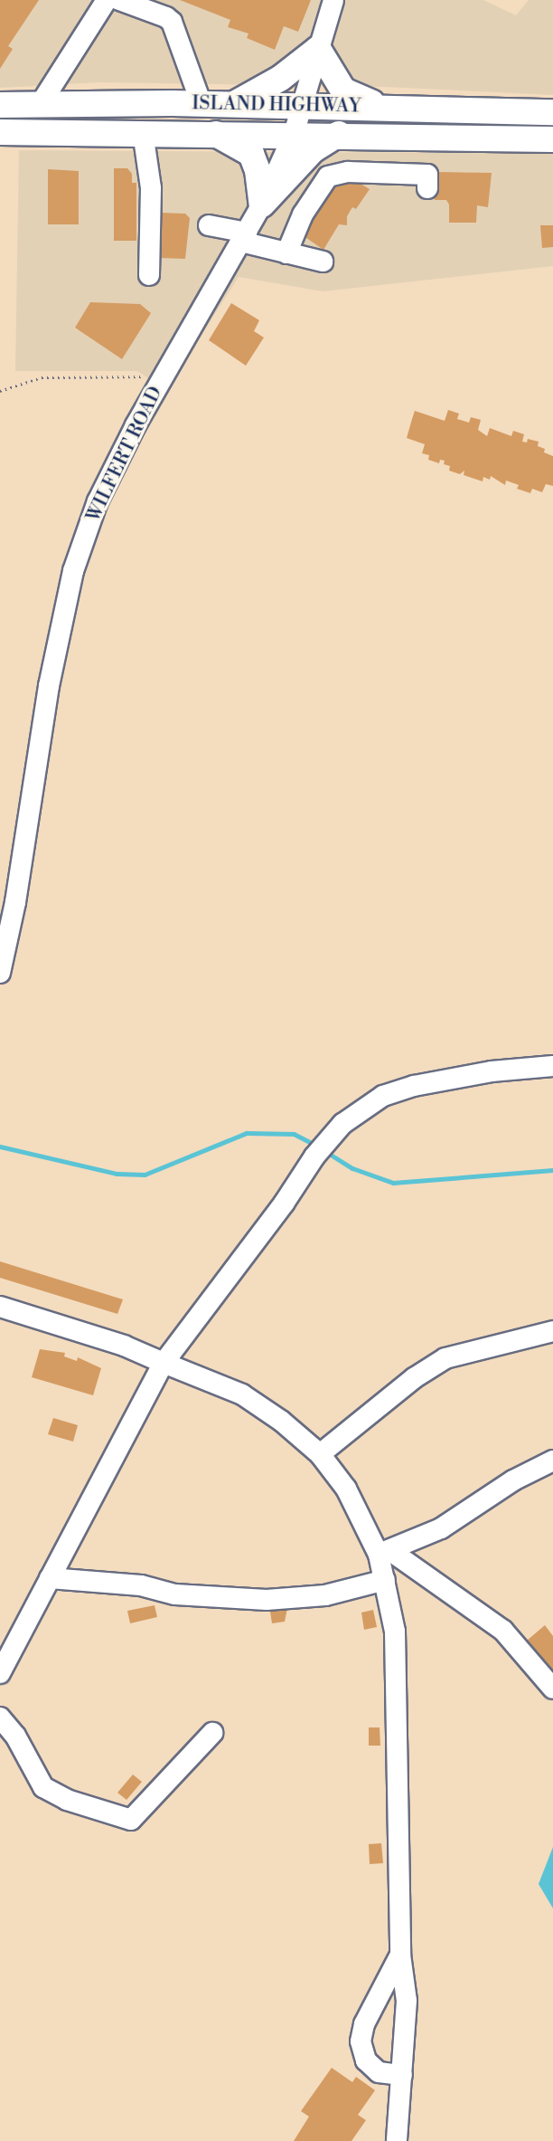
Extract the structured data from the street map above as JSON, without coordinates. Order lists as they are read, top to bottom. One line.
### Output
{"streets":{"main road":["ISLAND HIGHWAY"],"street":["WILFERT ROAD"]},"crossings":[["ISLAND HIGHWAY","WILFERT ROAD"]]}
